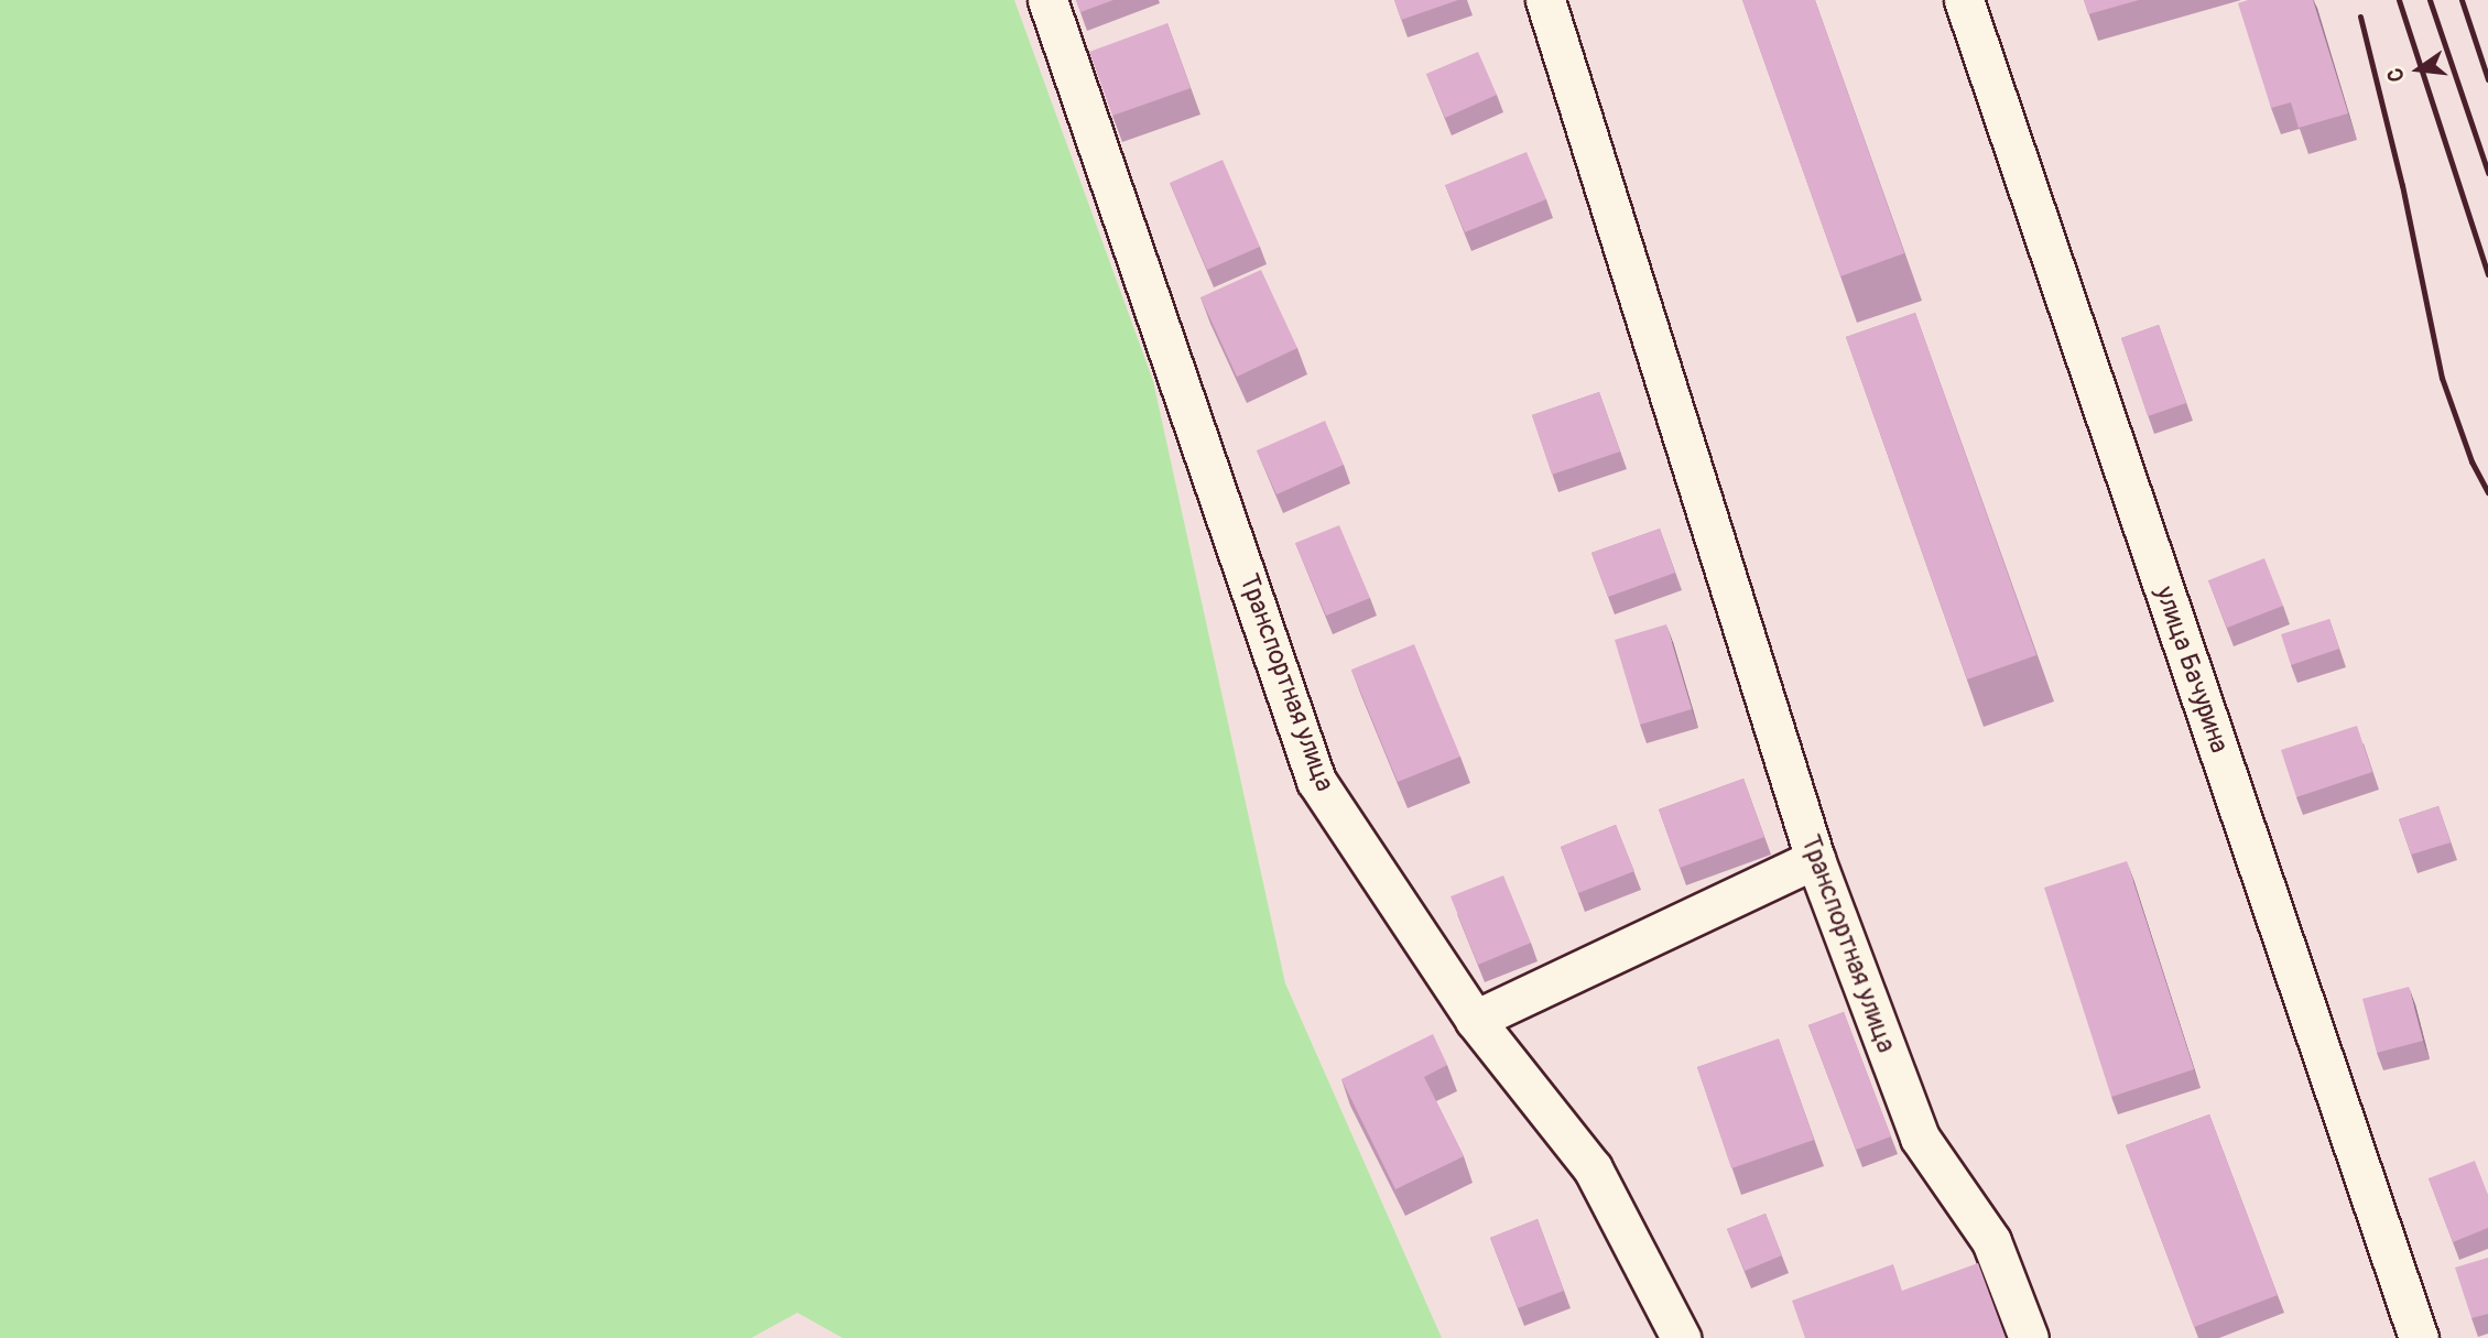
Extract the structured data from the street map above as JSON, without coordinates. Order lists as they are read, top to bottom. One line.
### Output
{"streets":{"street":["улица Бачурина","Транспортная улица"]},"north":"left"}
